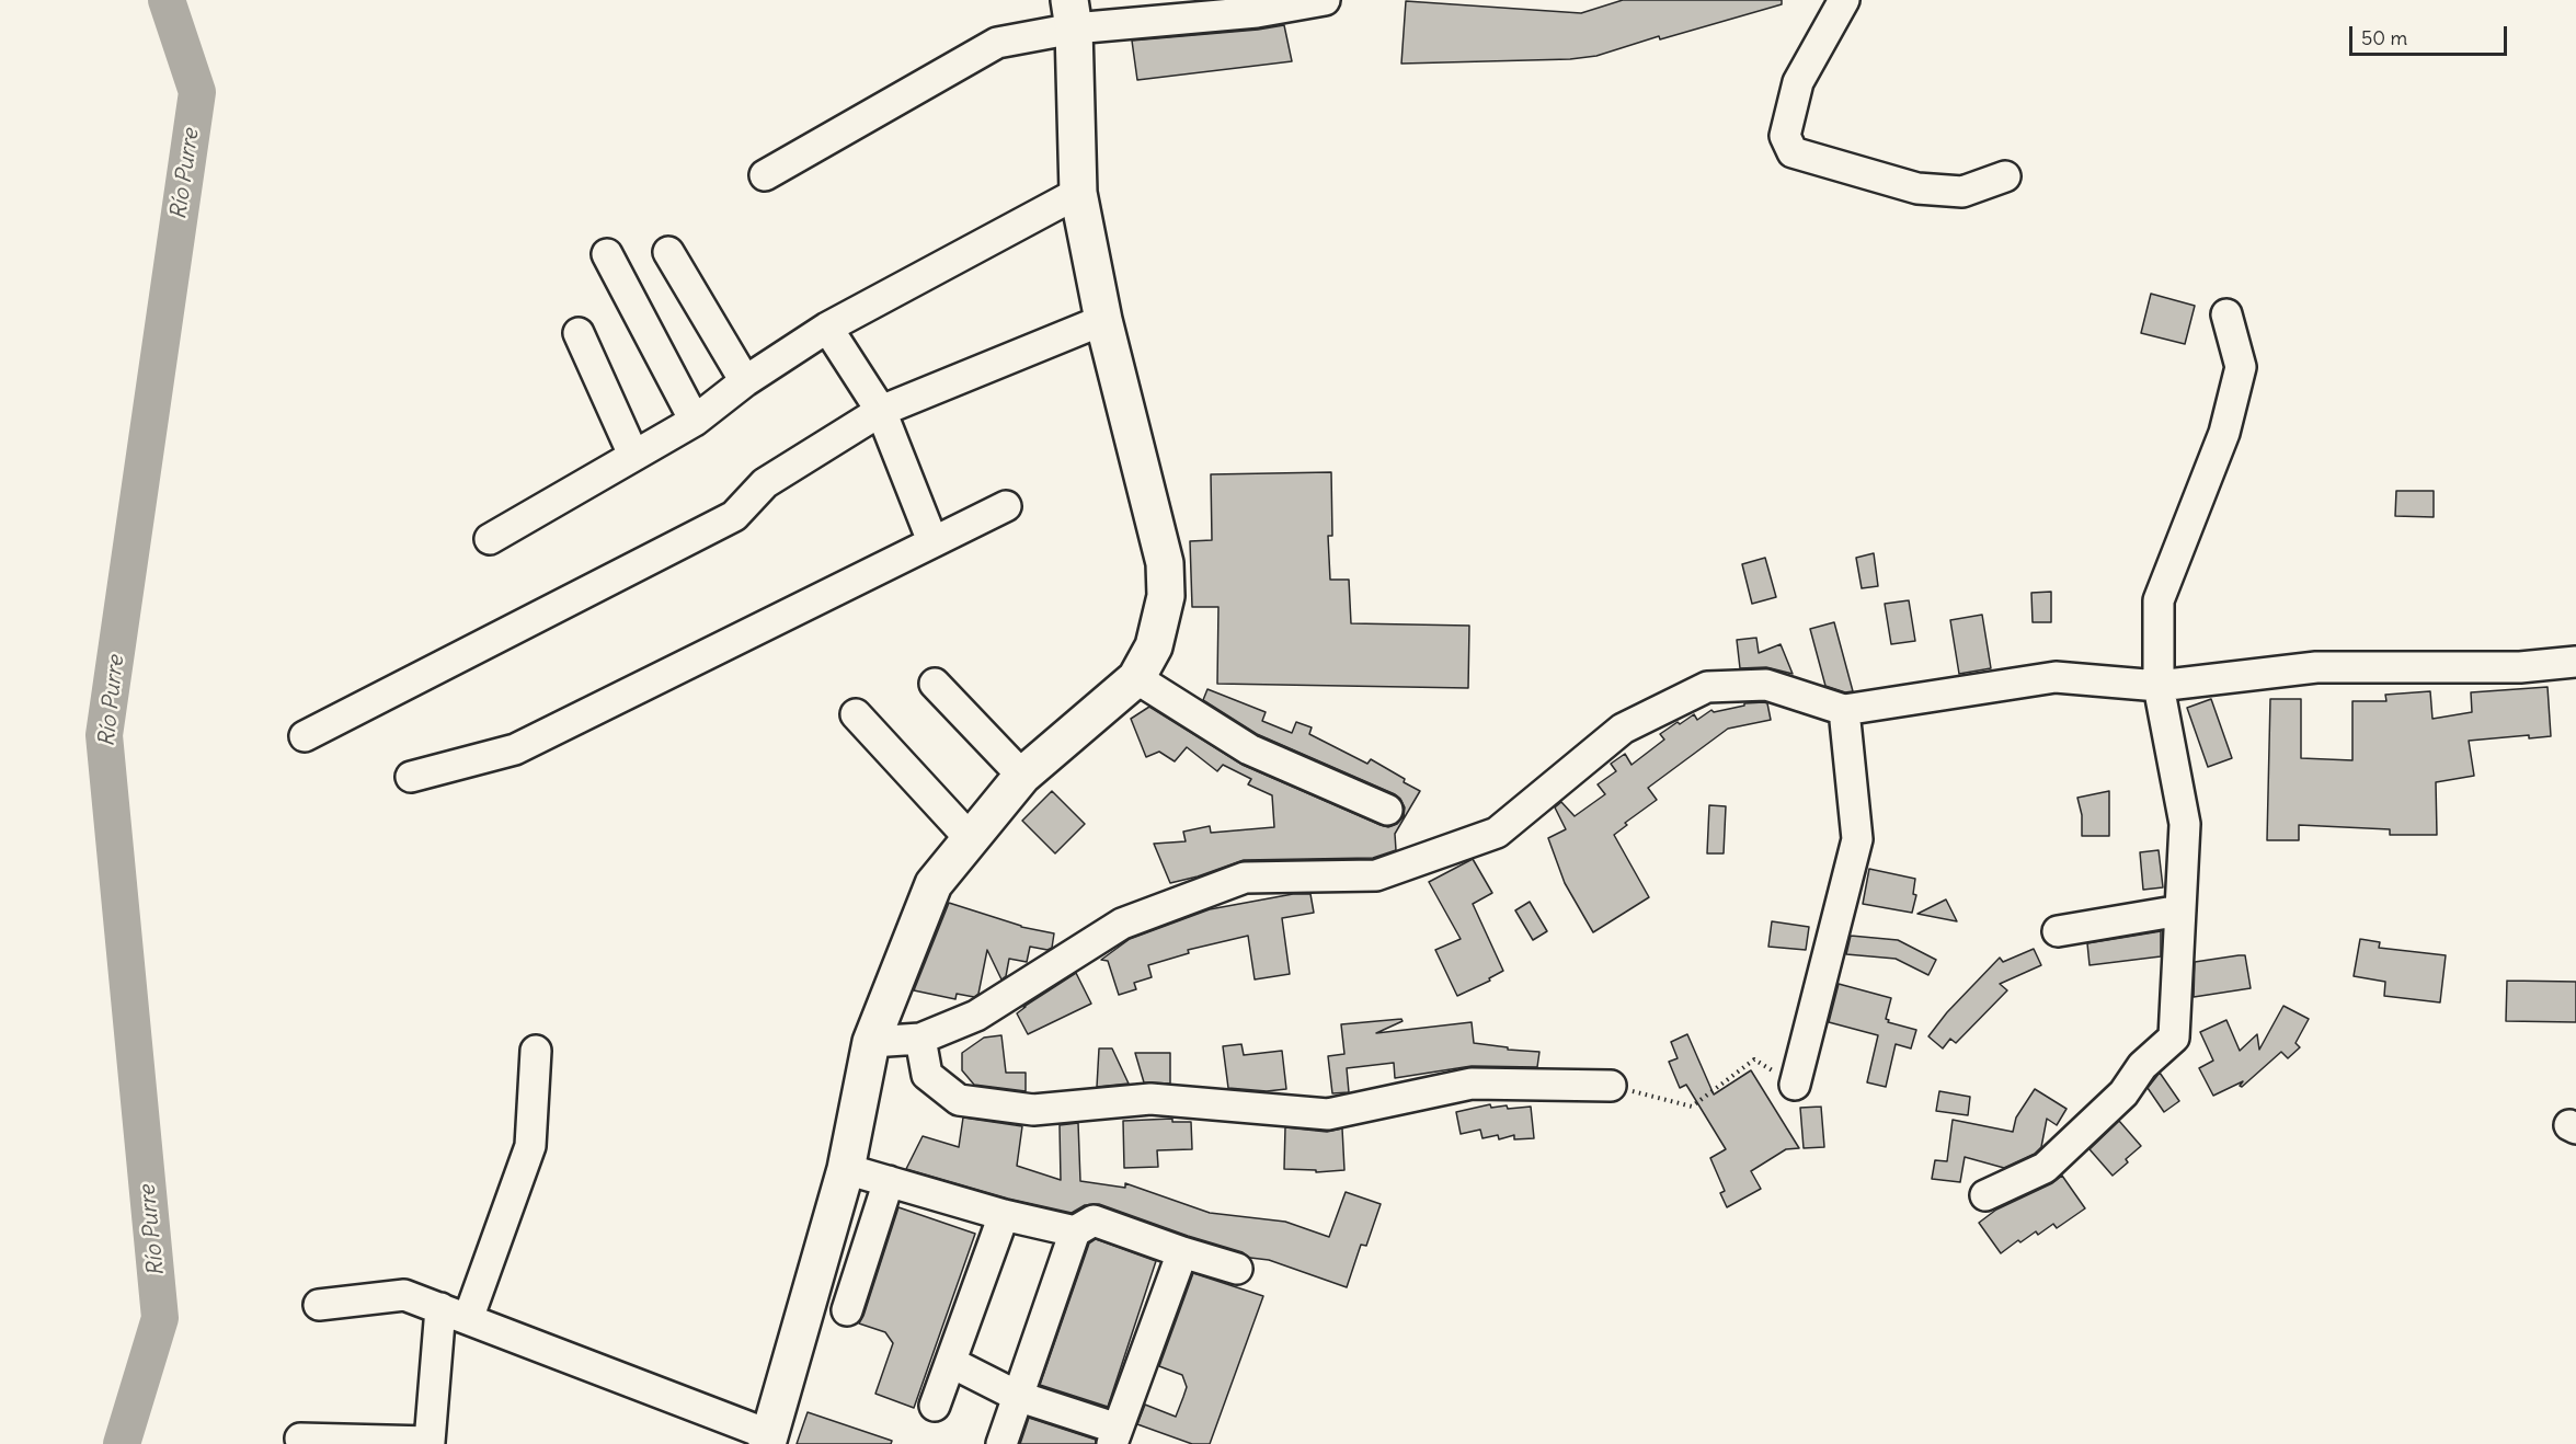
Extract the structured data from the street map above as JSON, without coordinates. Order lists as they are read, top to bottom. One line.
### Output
{"water":["Río Purre"],"scale_bar":"50 m"}
